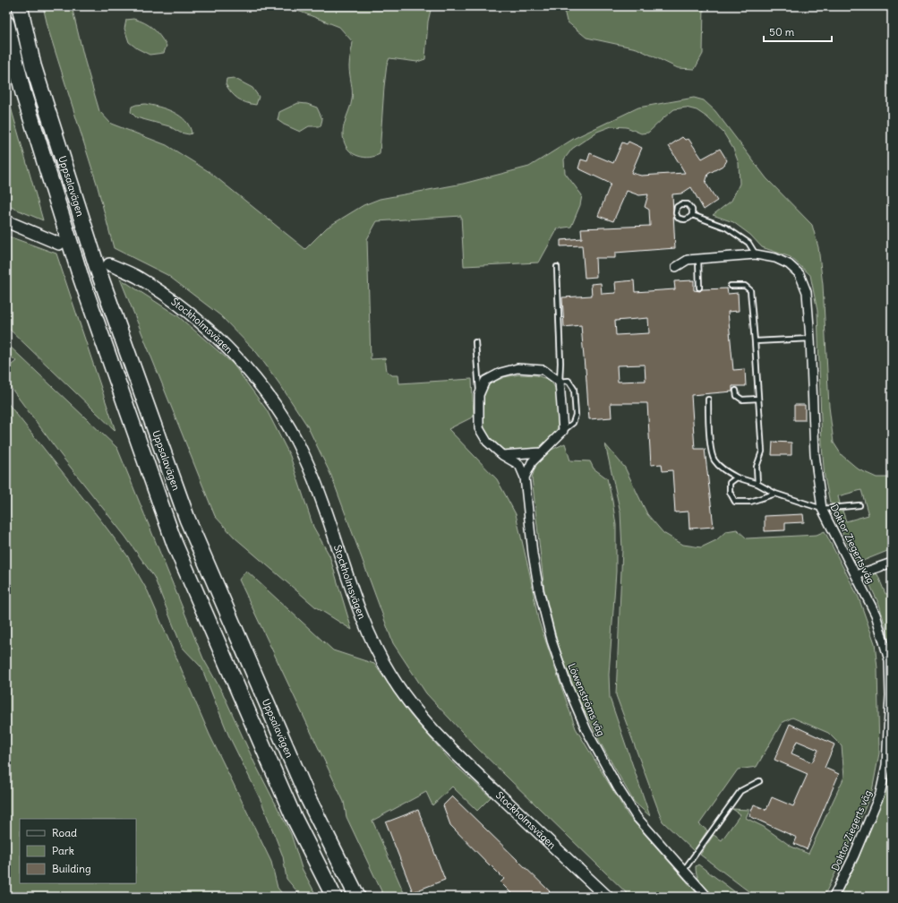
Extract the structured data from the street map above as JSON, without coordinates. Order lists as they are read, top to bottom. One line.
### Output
{"streets":{"highway":["Uppsalavägen"],"street":["Stockholmsvägen","Doktor Ziegerts väg","Löwenströms väg"]},"legend":["Road","Park","Building"],"scale_bar":"50 m"}
